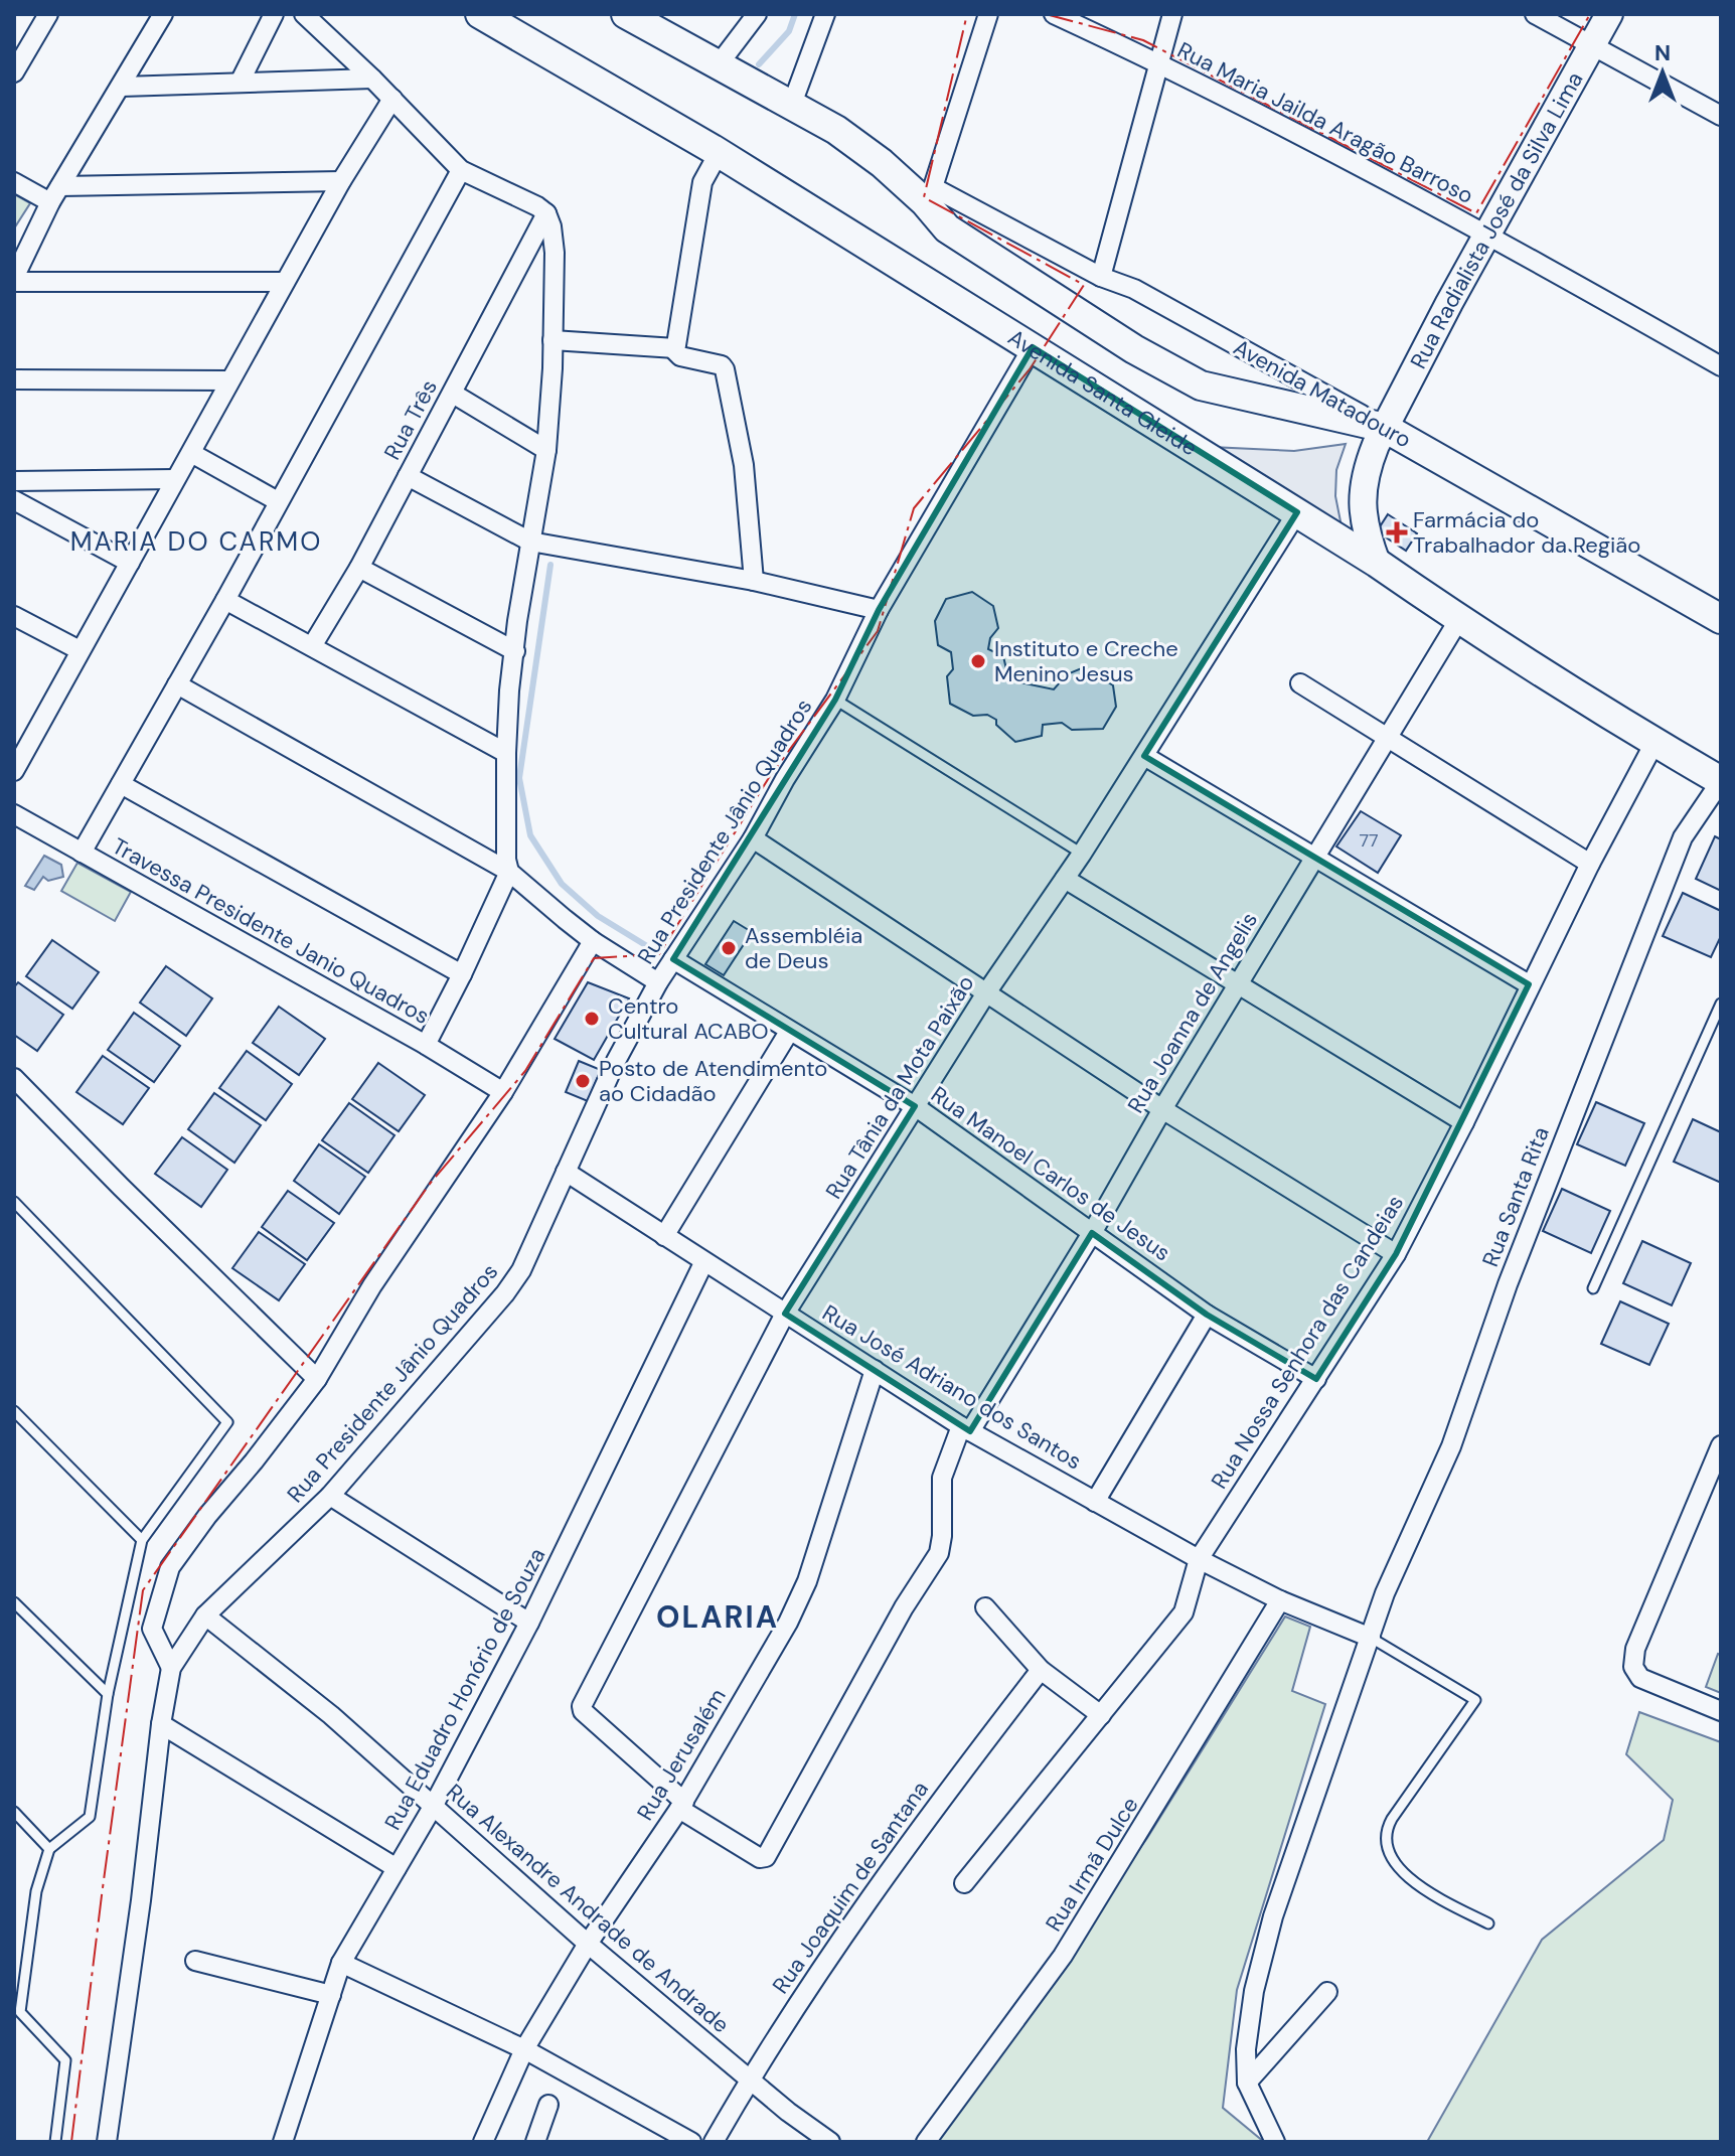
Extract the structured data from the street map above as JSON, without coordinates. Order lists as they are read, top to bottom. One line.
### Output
{"streets":{"main road":["Avenida Santa Gleide","Avenida Matadouro"],"street":["Rua Maria Jailda Aragão Barroso","Rua Radialista José da Silva Lima","Rua Três","Rua Presidente Jânio Quadros","Travessa Presidente Janio Quadros","Rua Joanna de Angelis","Rua Tânia da Mota Paixão","Rua Manoel Carlos de Jesus","Rua Santa Rita","Rua Nossa Senhora das Candeias","Rua José Adriano dos Santos","Rua Eduadro Honório de Souza","Rua Jerusalém","Rua Irmã Dulce","Rua Joaquim de Santana","Rua Alexandre Andrade de Andrade"]},"crossings":[["Rua Maria Jailda Aragão Barroso","Rua Radialista José da Silva Lima"],["Rua Radialista José da Silva Lima","Avenida Santa Gleide"],["Rua Radialista José da Silva Lima","Avenida Matadouro"],["Avenida Santa Gleide","Rua Presidente Jânio Quadros"],["Avenida Santa Gleide","Rua Joanna de Angelis"],["Avenida Santa Gleide","Rua Tânia da Mota Paixão"],["Avenida Santa Gleide","Rua Santa Rita"],["Avenida Santa Gleide","Rua Nossa Senhora das Candeias"],["Rua Presidente Jânio Quadros","Rua Manoel Carlos de Jesus"],["Rua Presidente Jânio Quadros","Rua José Adriano dos Santos"],["Rua Presidente Jânio Quadros","Rua Alexandre Andrade de Andrade"],["Rua Joanna de Angelis","Rua Tânia da Mota Paixão"],["Rua Joanna de Angelis","Rua Manoel Carlos de Jesus"],["Rua Joanna de Angelis","Rua José Adriano dos Santos"],["Rua Joanna de Angelis","Rua Jerusalém"],["Rua Tânia da Mota Paixão","Rua Manoel Carlos de Jesus"],["Rua Tânia da Mota Paixão","Rua José Adriano dos Santos"],["Rua Tânia da Mota Paixão","Rua Jerusalém"],["Rua Manoel Carlos de Jesus","Rua Nossa Senhora das Candeias"],["Rua Santa Rita","Rua José Adriano dos Santos"],["Rua Nossa Senhora das Candeias","Rua José Adriano dos Santos"],["Rua José Adriano dos Santos","Rua Eduadro Honório de Souza"],["Rua José Adriano dos Santos","Rua Jerusalém"],["Rua José Adriano dos Santos","Rua Irmã Dulce"],["Rua Eduadro Honório de Souza","Rua Alexandre Andrade de Andrade"],["Rua Jerusalém","Rua Alexandre Andrade de Andrade"],["Rua Joaquim de Santana","Rua Alexandre Andrade de Andrade"]],"districts":["MARIA DO CARMO","OLARIA"],"places":{"health":["Farmácia do Trabalhador da Região"],"other":["Instituto e Creche Menino Jesus","Assembléia de Deus","Centro Cultural ACABO","Posto de Atendimento ao Cidadão"]},"house_numbers":["77"],"north":"top"}
